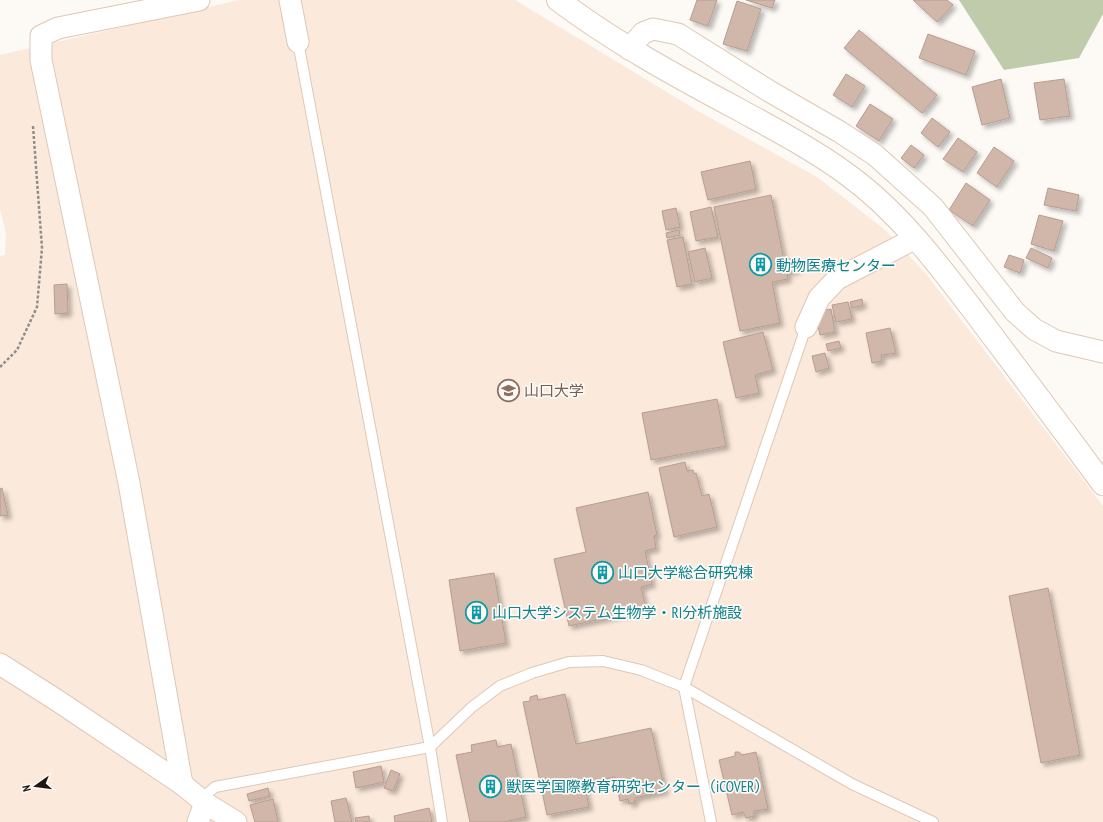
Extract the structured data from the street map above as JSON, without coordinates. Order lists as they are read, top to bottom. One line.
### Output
{"places":{"building":["動物医療センター","山口大学総合研究棟","山口大学システム生物学・RI分析施設","獣医学国際教育研究センター（iCOVER）"],"school or university":["山口大学"]},"north":"left"}
